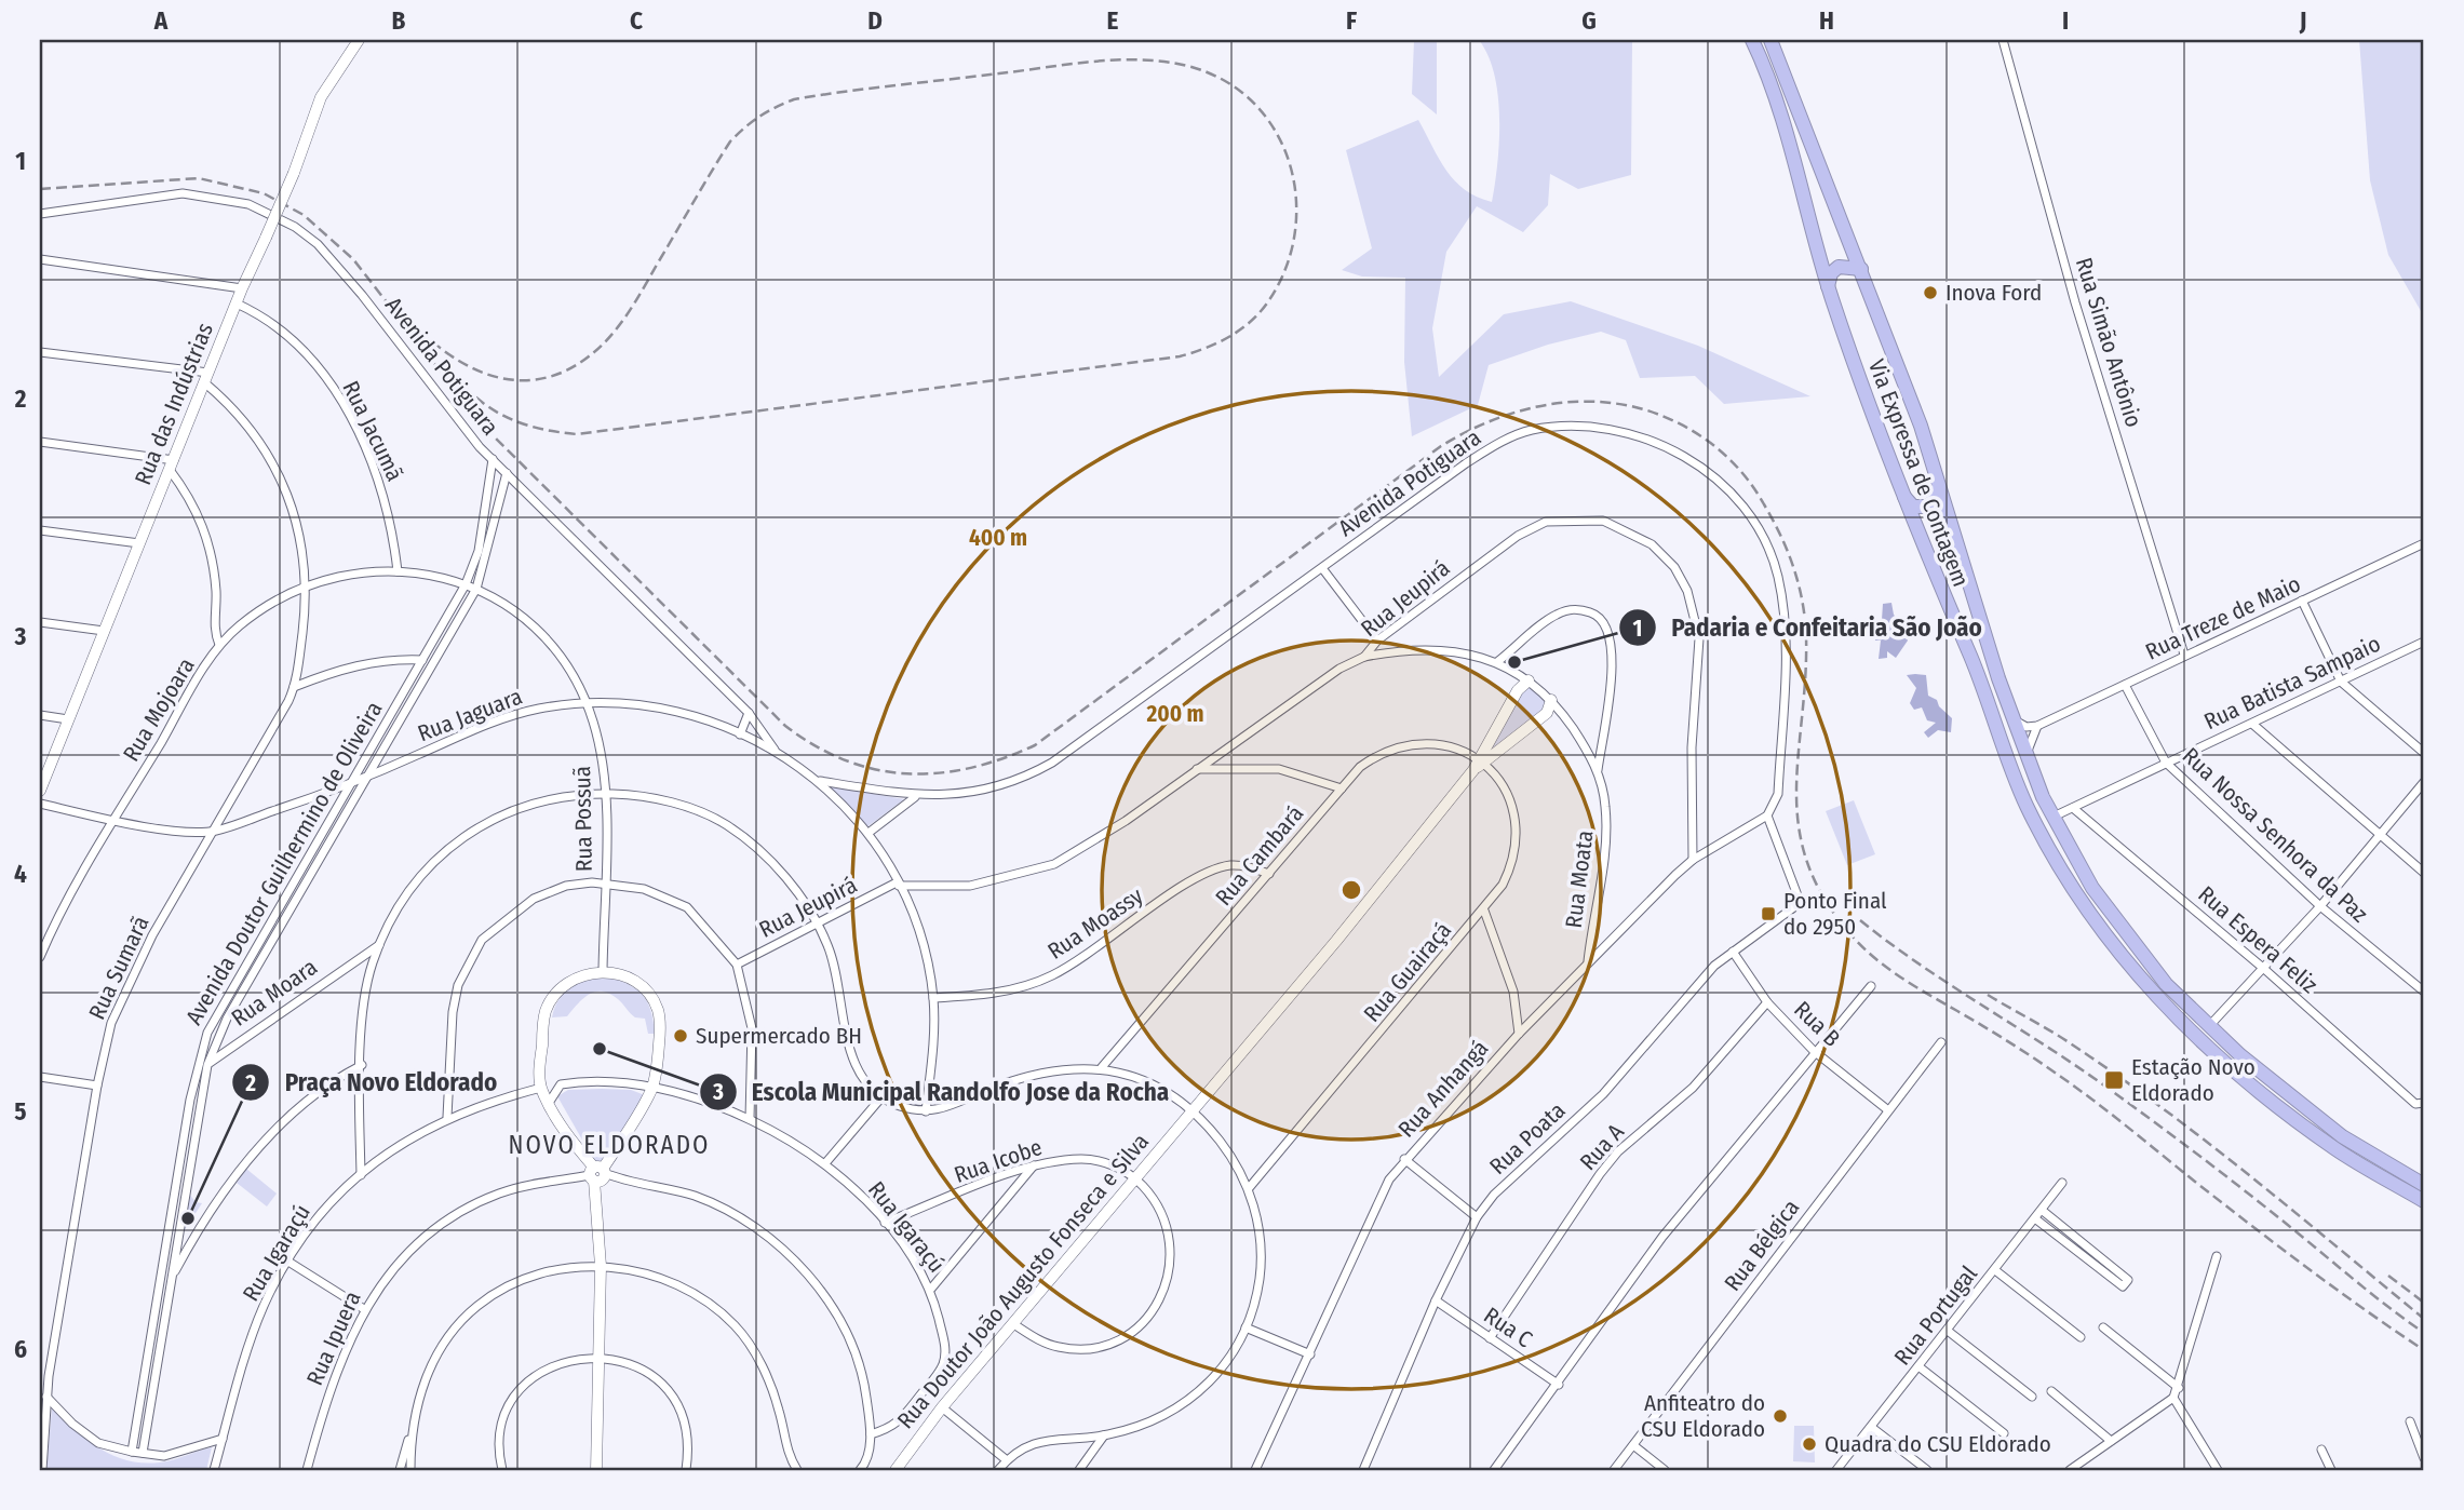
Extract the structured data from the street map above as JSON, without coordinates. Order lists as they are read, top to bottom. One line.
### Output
{"streets":{"highway":["Via Expressa de Contagem"],"street":["Rua Simão Antônio","Avenida Potiguara","Rua das Indústrias","Rua Jacumã","Rua Jeupirá","Rua Treze de Maio","Rua Batista Sampaio","Rua Mojoara","Rua Jaguara","Rua Possuã","Rua Nossa Senhora da Paz","Rua Cambará","Avenida Doutor Guilhermino de Oliveira","Rua Moata","Rua Moassy","Rua Espera Feliz","Rua Sumarã","Rua Guairaçá","Rua Moara","Rua B","Rua Anhangá","Rua Poata","Rua A","Rua Icobe","Rua Igaraçú","Rua Bélgica","Rua Doutor João Augusto Fonseca e Silva","Rua Portugal","Rua C","Rua Ipuera"]},"crossings":[["Rua Simão Antônio","Rua Treze de Maio"],["Avenida Potiguara","Rua Jaguara"],["Avenida Potiguara","Avenida Doutor Guilhermino de Oliveira"],["Avenida Potiguara","Rua Anhangá"],["Avenida Potiguara","Rua Poata"],["Rua das Indústrias","Rua Jacumã"],["Rua das Indústrias","Rua Mojoara"],["Rua Jacumã","Rua Possuã"],["Via Expressa de Contagem","Rua Batista Sampaio"],["Rua Jeupirá","Rua Jaguara"],["Rua Jeupirá","Rua Moata"],["Rua Jeupirá","Rua Anhangá"],["Rua Treze de Maio","Rua Nossa Senhora da Paz"],["Rua Batista Sampaio","Rua Nossa Senhora da Paz"],["Rua Batista Sampaio","Rua Espera Feliz"],["Rua Mojoara","Rua Jaguara"],["Rua Mojoara","Rua Possuã"],["Rua Jaguara","Rua Possuã"],["Rua Jaguara","Avenida Doutor Guilhermino de Oliveira"],["Rua Jaguara","Rua Moassy"],["Rua Jaguara","Rua Sumarã"],["Rua Possuã","Avenida Doutor Guilhermino de Oliveira"],["Rua Cambará","Rua Moassy"],["Rua Cambará","Rua Guairaçá"],["Rua Cambará","Rua Doutor João Augusto Fonseca e Silva"],["Avenida Doutor Guilhermino de Oliveira","Rua Moara"],["Rua Moata","Rua Anhangá"],["Rua Moata","Rua Doutor João Augusto Fonseca e Silva"],["Rua Guairaçá","Rua Doutor João Augusto Fonseca e Silva"],["Rua B","Rua Poata"],["Rua B","Rua A"],["Rua B","Rua Bélgica"],["Rua Anhangá","Rua Poata"],["Rua Poata","Rua C"],["Rua A","Rua C"],["Rua Icobe","Rua Igaraçú"],["Rua Icobe","Rua Doutor João Augusto Fonseca e Silva"],["Rua Igaraçú","Rua Ipuera"]],"districts":["NOVO ELDORADO"],"places":{"other":["Inova Ford","Padaria e Confeitaria São João","Supermercado BH","Escola Municipal Randolfo Jose da Rocha","Praça Novo Eldorado","Anfiteatro do CSU Eldorado","Quadra do CSU Eldorado"],"transit":["Ponto Final do 2950","Estação Novo Eldorado"]},"grid":{"columns":["A","B","C","D","E","F","G","H","I","J"],"rows":["1","2","3","4","5","6"]},"rings":["400 m","200 m"]}
